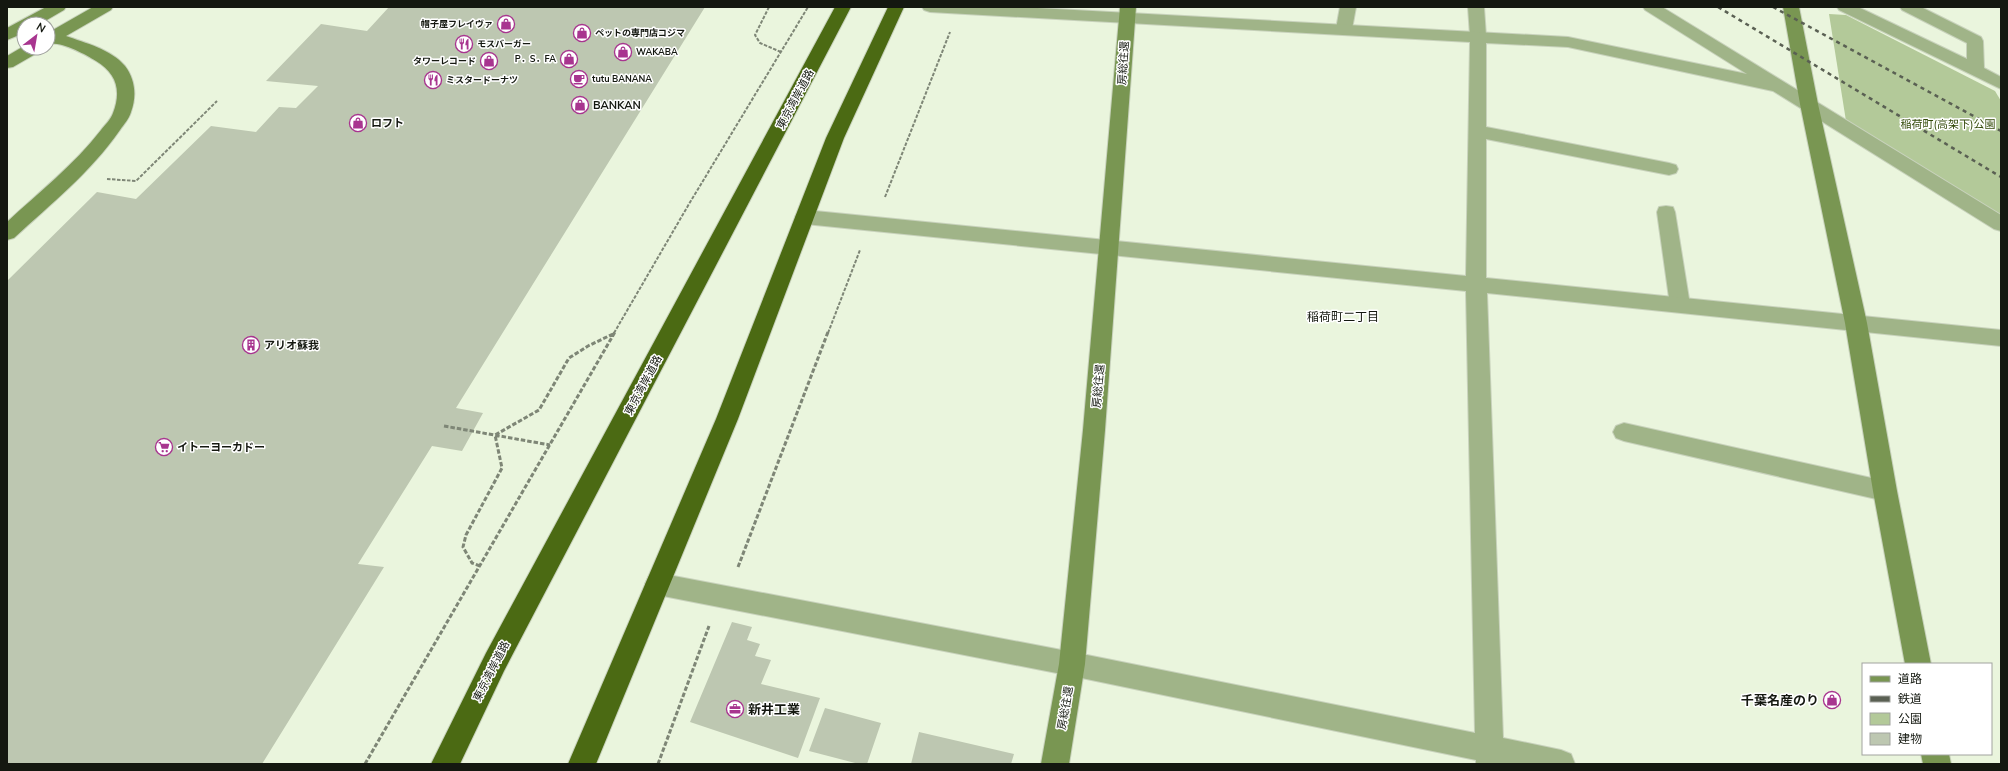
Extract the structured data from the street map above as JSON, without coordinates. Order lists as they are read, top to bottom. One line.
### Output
{"streets":{"highway":["東京湾岸道路"],"street":["房総往還"]},"districts":["稲荷町二丁目"],"parks":["稲荷町(高架下)公園"],"places":{"shop":["帽子屋フレイヴァ","ペットの専門店コジマ","WAKABA","P．S．FA","タワーレコード","BANKAN","ロフト","千葉名産のり"],"restaurant":["モスバーガー","ミスタードーナツ"],"cafe":["tutu BANANA"],"building":["アリオ蘇我"],"supermarket":["イトーヨーカドー"],"office":["新井工業"]},"legend":["道路","鉄道","公園","建物"],"north":"top right"}
